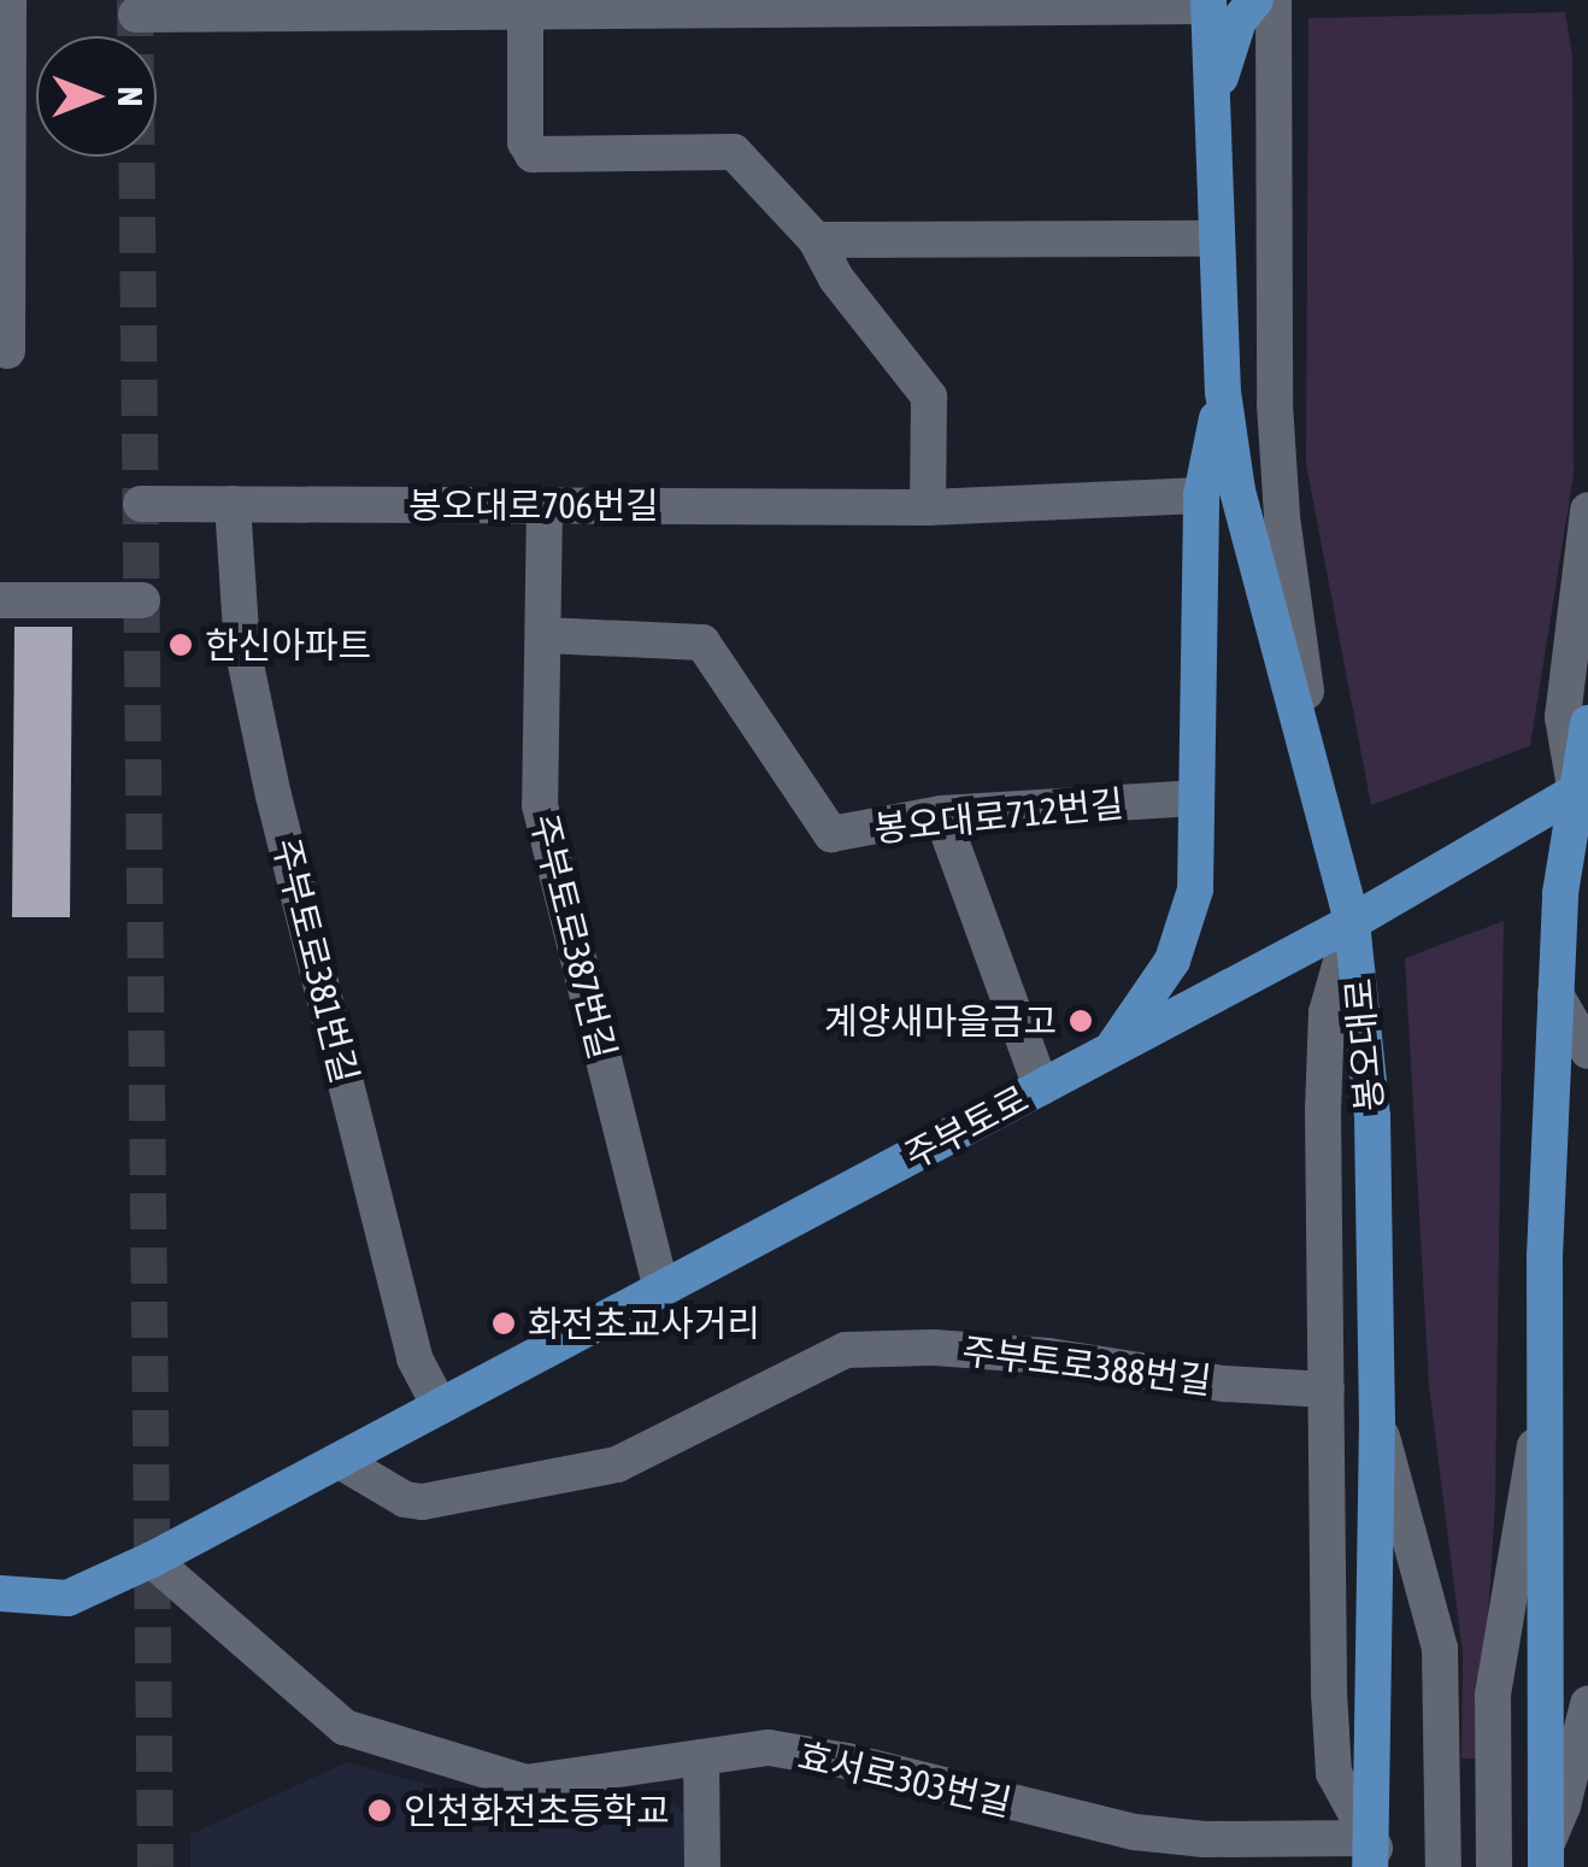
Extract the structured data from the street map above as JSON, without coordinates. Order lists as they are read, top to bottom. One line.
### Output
{"streets":{"main road":["봉오대로","주부토로"],"street":["봉오대로706번길","봉오대로712번길","주부토로387번길","주부토로381번길","주부토로388번길","효서로303번길"]},"crossings":[["봉오대로706번길","주부토로387번길"],["봉오대로706번길","주부토로381번길"],["봉오대로712번길","주부토로387번길"],["주부토로387번길","주부토로"],["주부토로381번길","주부토로"],["봉오대로","주부토로"],["봉오대로","효서로303번길"],["주부토로","주부토로388번길"],["주부토로","효서로303번길"]],"places":["한신아파트","계양새마을금고","화전초교사거리","인천화전초등학교"],"north":"right"}
